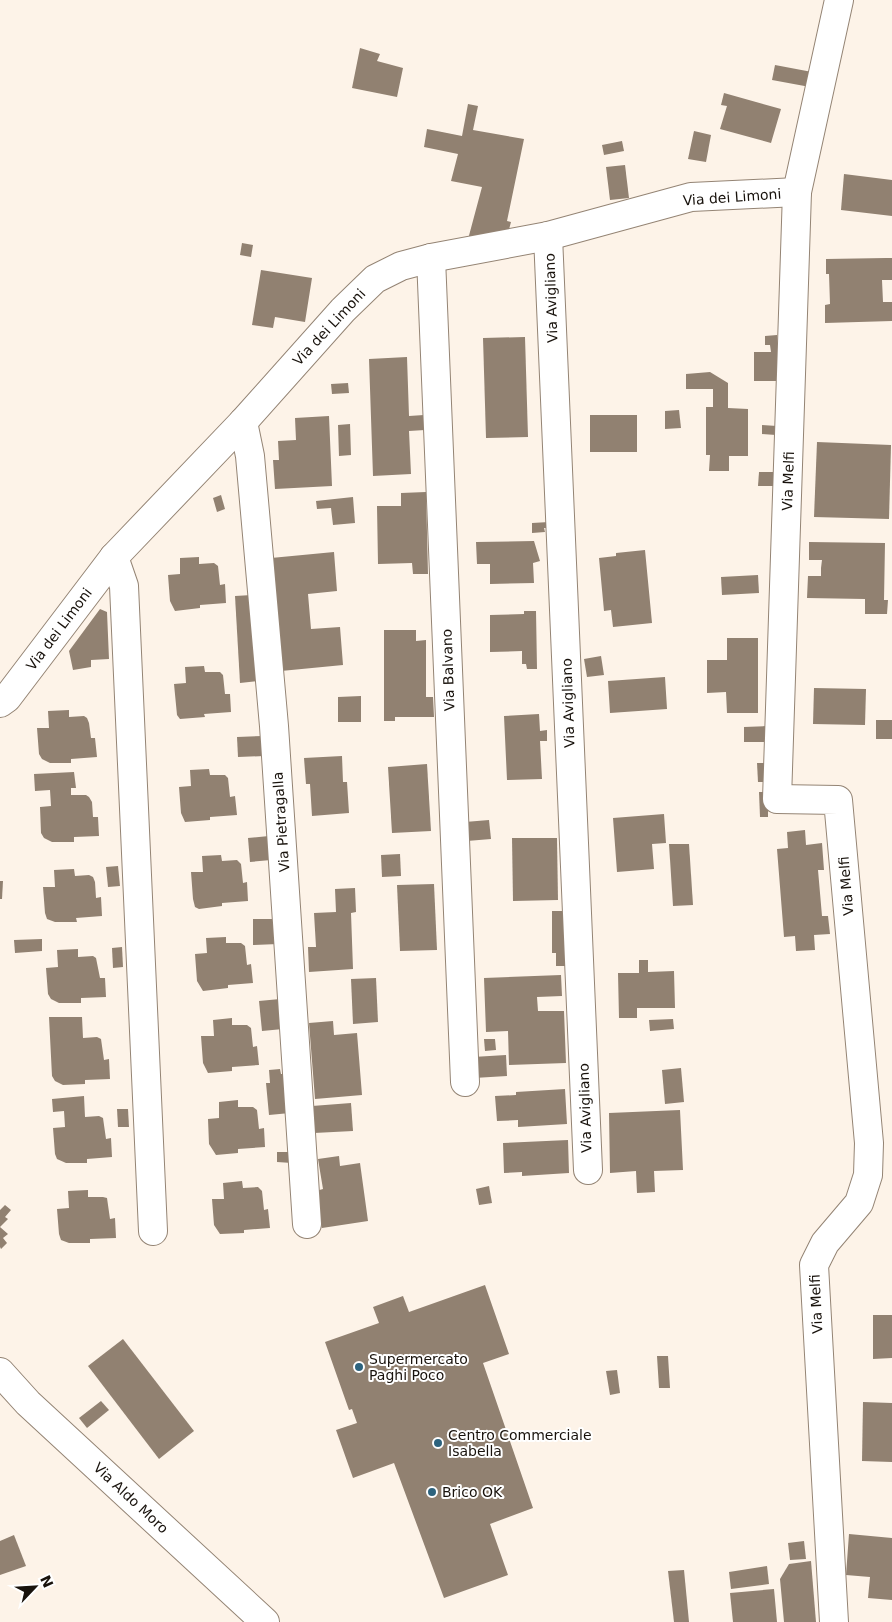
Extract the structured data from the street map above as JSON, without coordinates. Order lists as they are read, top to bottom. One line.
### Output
{"streets":{"street":["Via dei Limoni","Via Avigliano","Via Melfi","Via Balvano","Via Pietragalla","Via Aldo Moro"]},"crossings":[["Via dei Limoni","Via Avigliano"],["Via dei Limoni","Via Melfi"],["Via dei Limoni","Via Balvano"],["Via dei Limoni","Via Pietragalla"]],"places":["Supermercato Paghi Poco","Centro Commerciale Isabella","Brico OK"],"north":"top right"}
